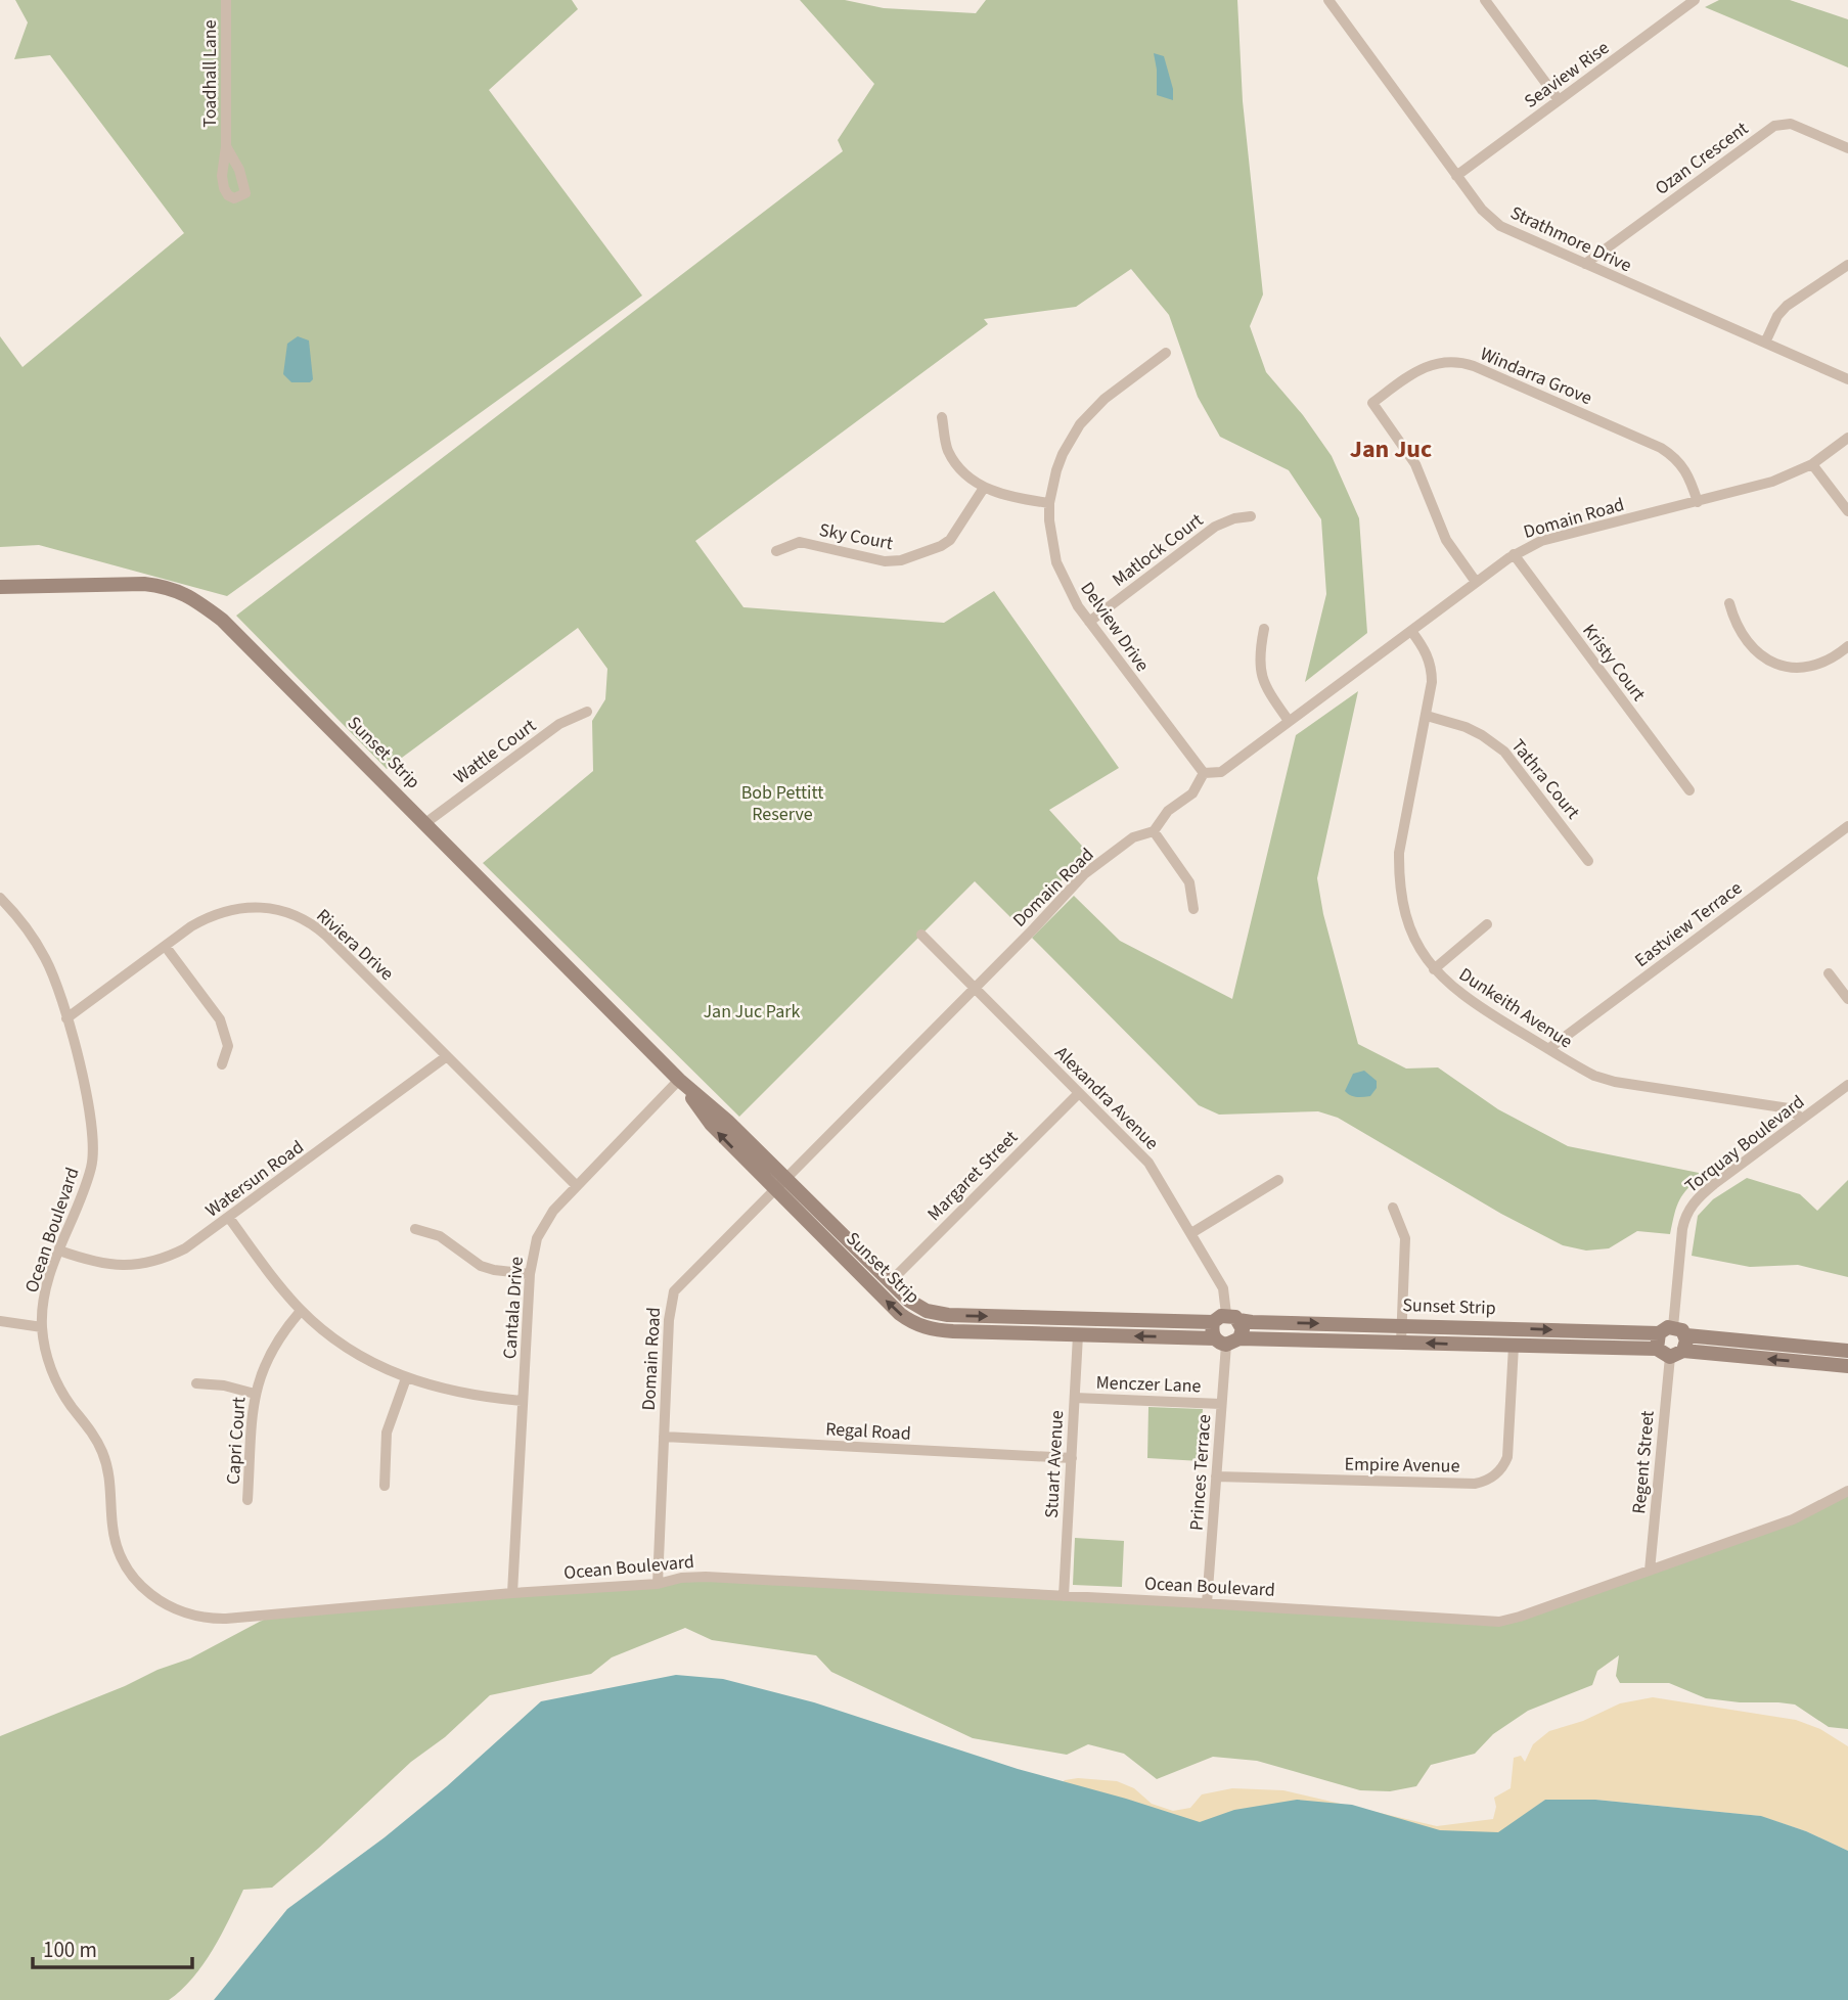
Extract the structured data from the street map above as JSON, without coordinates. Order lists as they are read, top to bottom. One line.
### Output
{"streets":{"street":["Toadhall Lane","Seaview Rise","Ozan Crescent","Strathmore Drive","Windarra Grove","Domain Road","Sky Court","Matlock Court","Delview Drive","Kristy Court","Wattle Court","Sunset Strip","Tathra Court","Eastview Terrace","Riviera Drive","Dunkeith Avenue","Alexandra Avenue","Torquay Boulevard","Margaret Street","Watersun Road","Ocean Boulevard","Cantala Drive","Menczer Lane","Regal Road","Capri Court","Regent Street","Stuart Avenue","Empire Avenue","Princes Terrace"]},"crossings":[["Seaview Rise","Strathmore Drive"],["Ozan Crescent","Strathmore Drive"],["Windarra Grove","Domain Road"],["Domain Road","Delview Drive"],["Domain Road","Kristy Court"],["Domain Road","Sunset Strip"],["Domain Road","Dunkeith Avenue"],["Domain Road","Alexandra Avenue"],["Domain Road","Ocean Boulevard"],["Domain Road","Regal Road"],["Matlock Court","Delview Drive"],["Wattle Court","Sunset Strip"],["Sunset Strip","Alexandra Avenue"],["Sunset Strip","Torquay Boulevard"],["Sunset Strip","Margaret Street"],["Sunset Strip","Cantala Drive"],["Sunset Strip","Regent Street"],["Sunset Strip","Stuart Avenue"],["Sunset Strip","Empire Avenue"],["Sunset Strip","Princes Terrace"],["Tathra Court","Dunkeith Avenue"],["Eastview Terrace","Dunkeith Avenue"],["Riviera Drive","Watersun Road"],["Riviera Drive","Ocean Boulevard"],["Riviera Drive","Cantala Drive"],["Dunkeith Avenue","Torquay Boulevard"],["Alexandra Avenue","Margaret Street"],["Torquay Boulevard","Regent Street"],["Watersun Road","Ocean Boulevard"],["Ocean Boulevard","Cantala Drive"],["Ocean Boulevard","Regent Street"],["Ocean Boulevard","Stuart Avenue"],["Ocean Boulevard","Princes Terrace"],["Menczer Lane","Stuart Avenue"],["Menczer Lane","Princes Terrace"],["Regal Road","Stuart Avenue"],["Empire Avenue","Princes Terrace"]],"districts":["Jan Juc"],"parks":["Bob Pettitt Reserve","Jan Juc Park"],"scale_bar":"100 m"}
